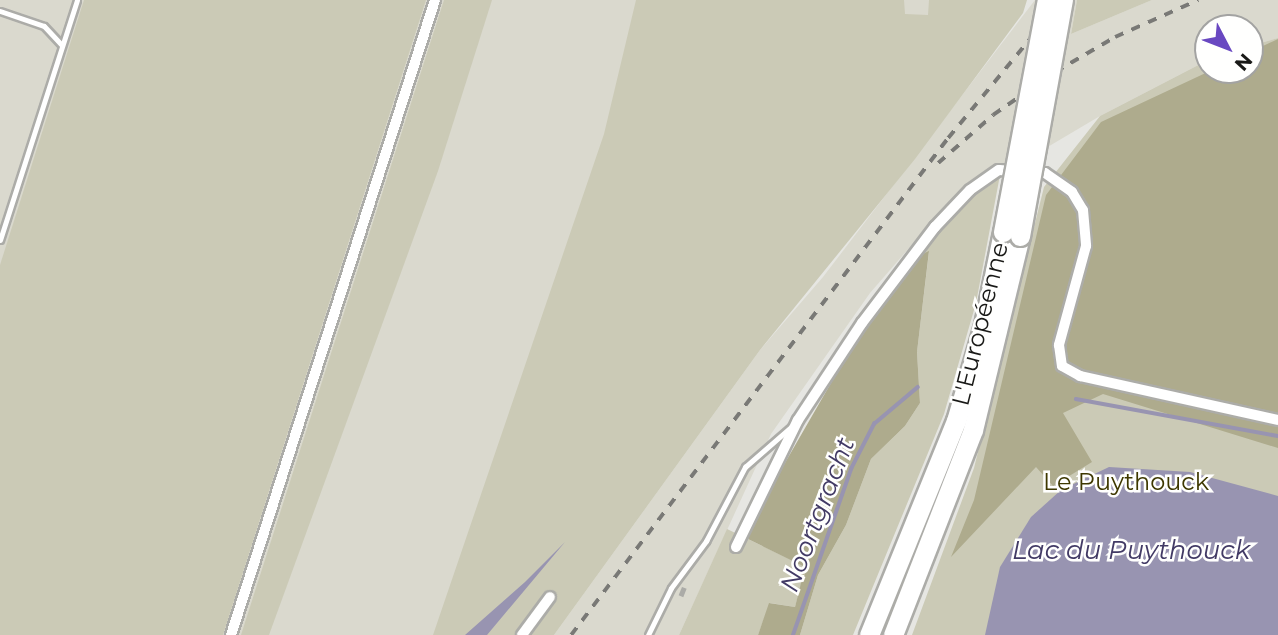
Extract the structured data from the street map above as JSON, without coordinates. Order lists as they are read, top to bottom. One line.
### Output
{"streets":{"highway":["L'Européenne"]},"water":["Noortgracht","Lac du Puythouck"],"parks":["Le Puythouck"],"north":"bottom right"}
